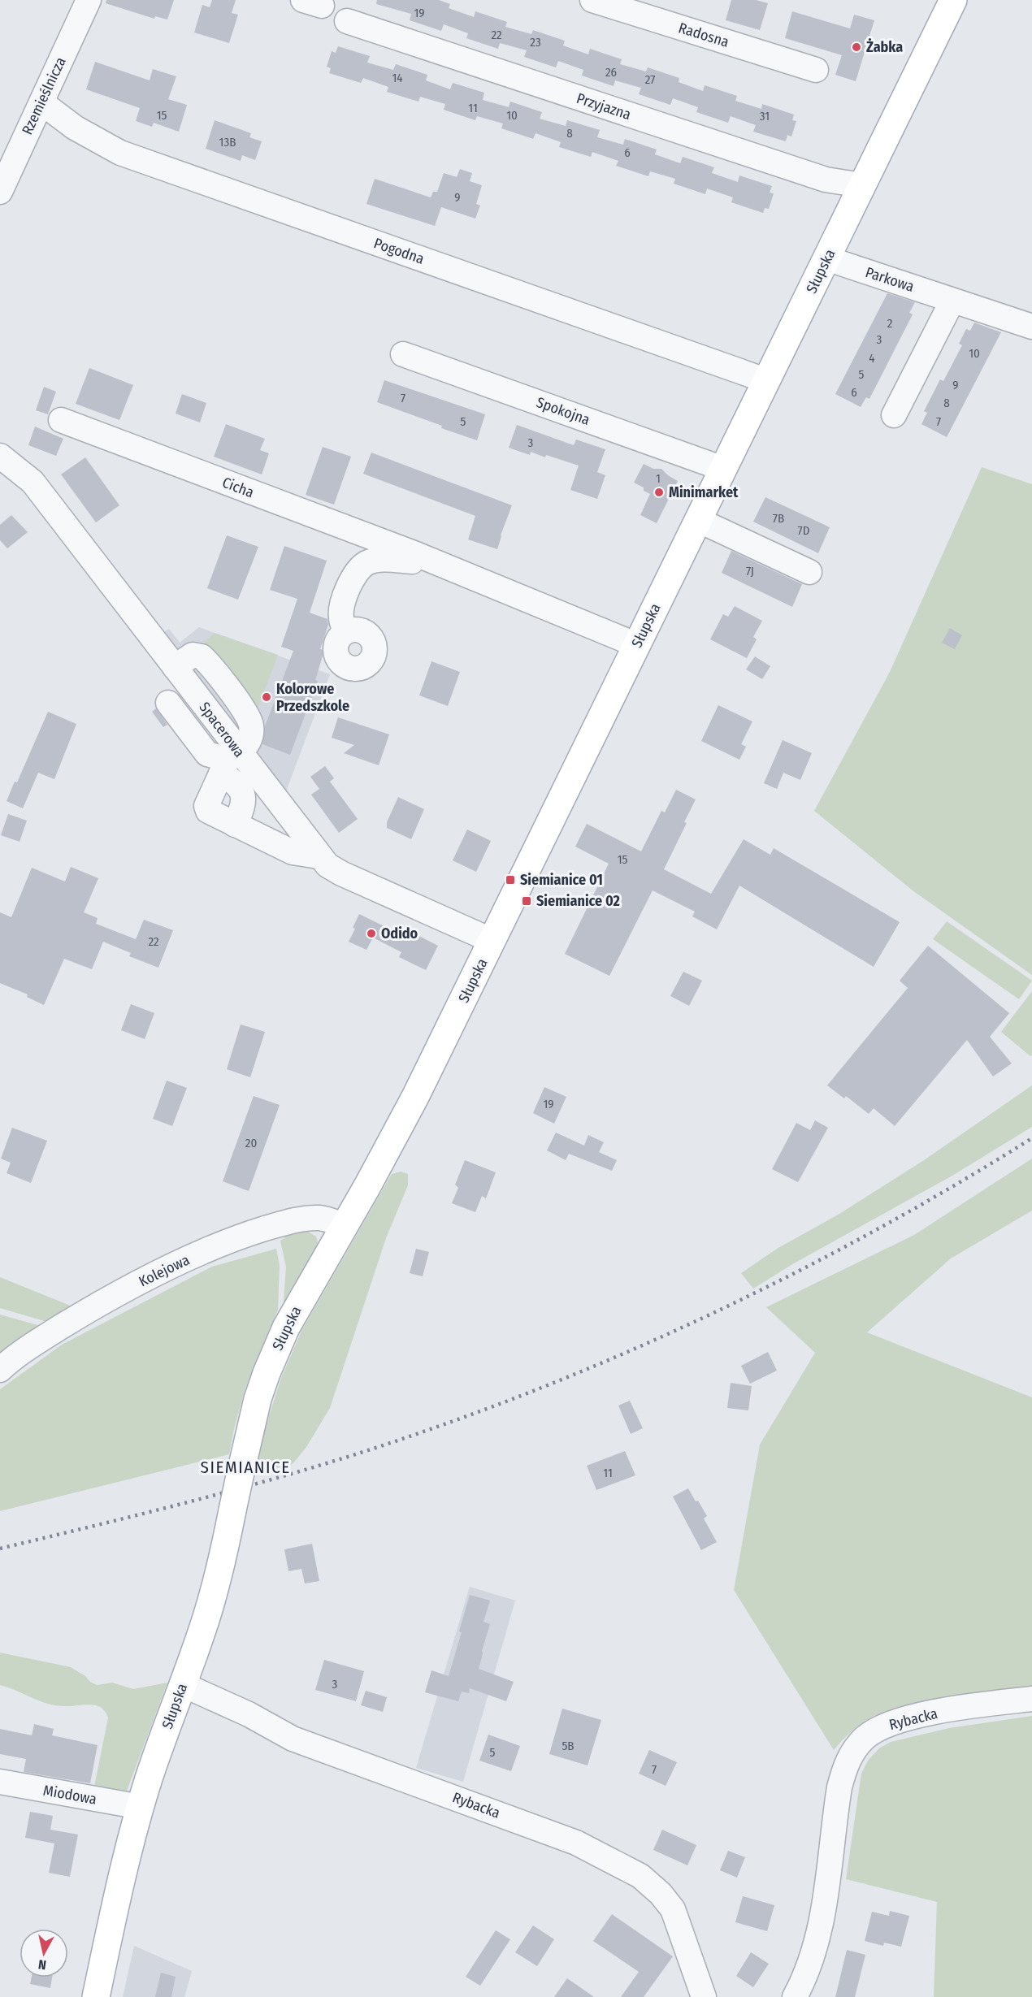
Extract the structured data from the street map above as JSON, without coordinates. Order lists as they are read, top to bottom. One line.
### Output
{"streets":{"main road":["Słupska"],"street":["Radosna","Rzemieślnicza","Przyjazna","Pogodna","Parkowa","Spokojna","Cicha","Spacerowa","Kolejowa","Rybacka","Miodowa"]},"crossings":[["Rzemieślnicza","Pogodna"],["Przyjazna","Słupska"],["Pogodna","Słupska"],["Słupska","Parkowa"],["Słupska","Spokojna"],["Słupska","Cicha"],["Słupska","Spacerowa"],["Słupska","Kolejowa"],["Słupska","Rybacka"],["Słupska","Miodowa"]],"districts":["SIEMIANICE"],"places":{"other":["Żabka","Minimarket","Kolorowe Przedszkole","Odido"],"transit":["Siemianice 01","Siemianice 02"]},"house_numbers":["19","22","23","26","14","27","11","15","10","31","8","13B","6","9","2","3","10","4","5","9","6","7","8","5","7","3","1","7B","7D","7J","15","22","19","20","11","3","5B","5","7"],"north":"bottom"}
